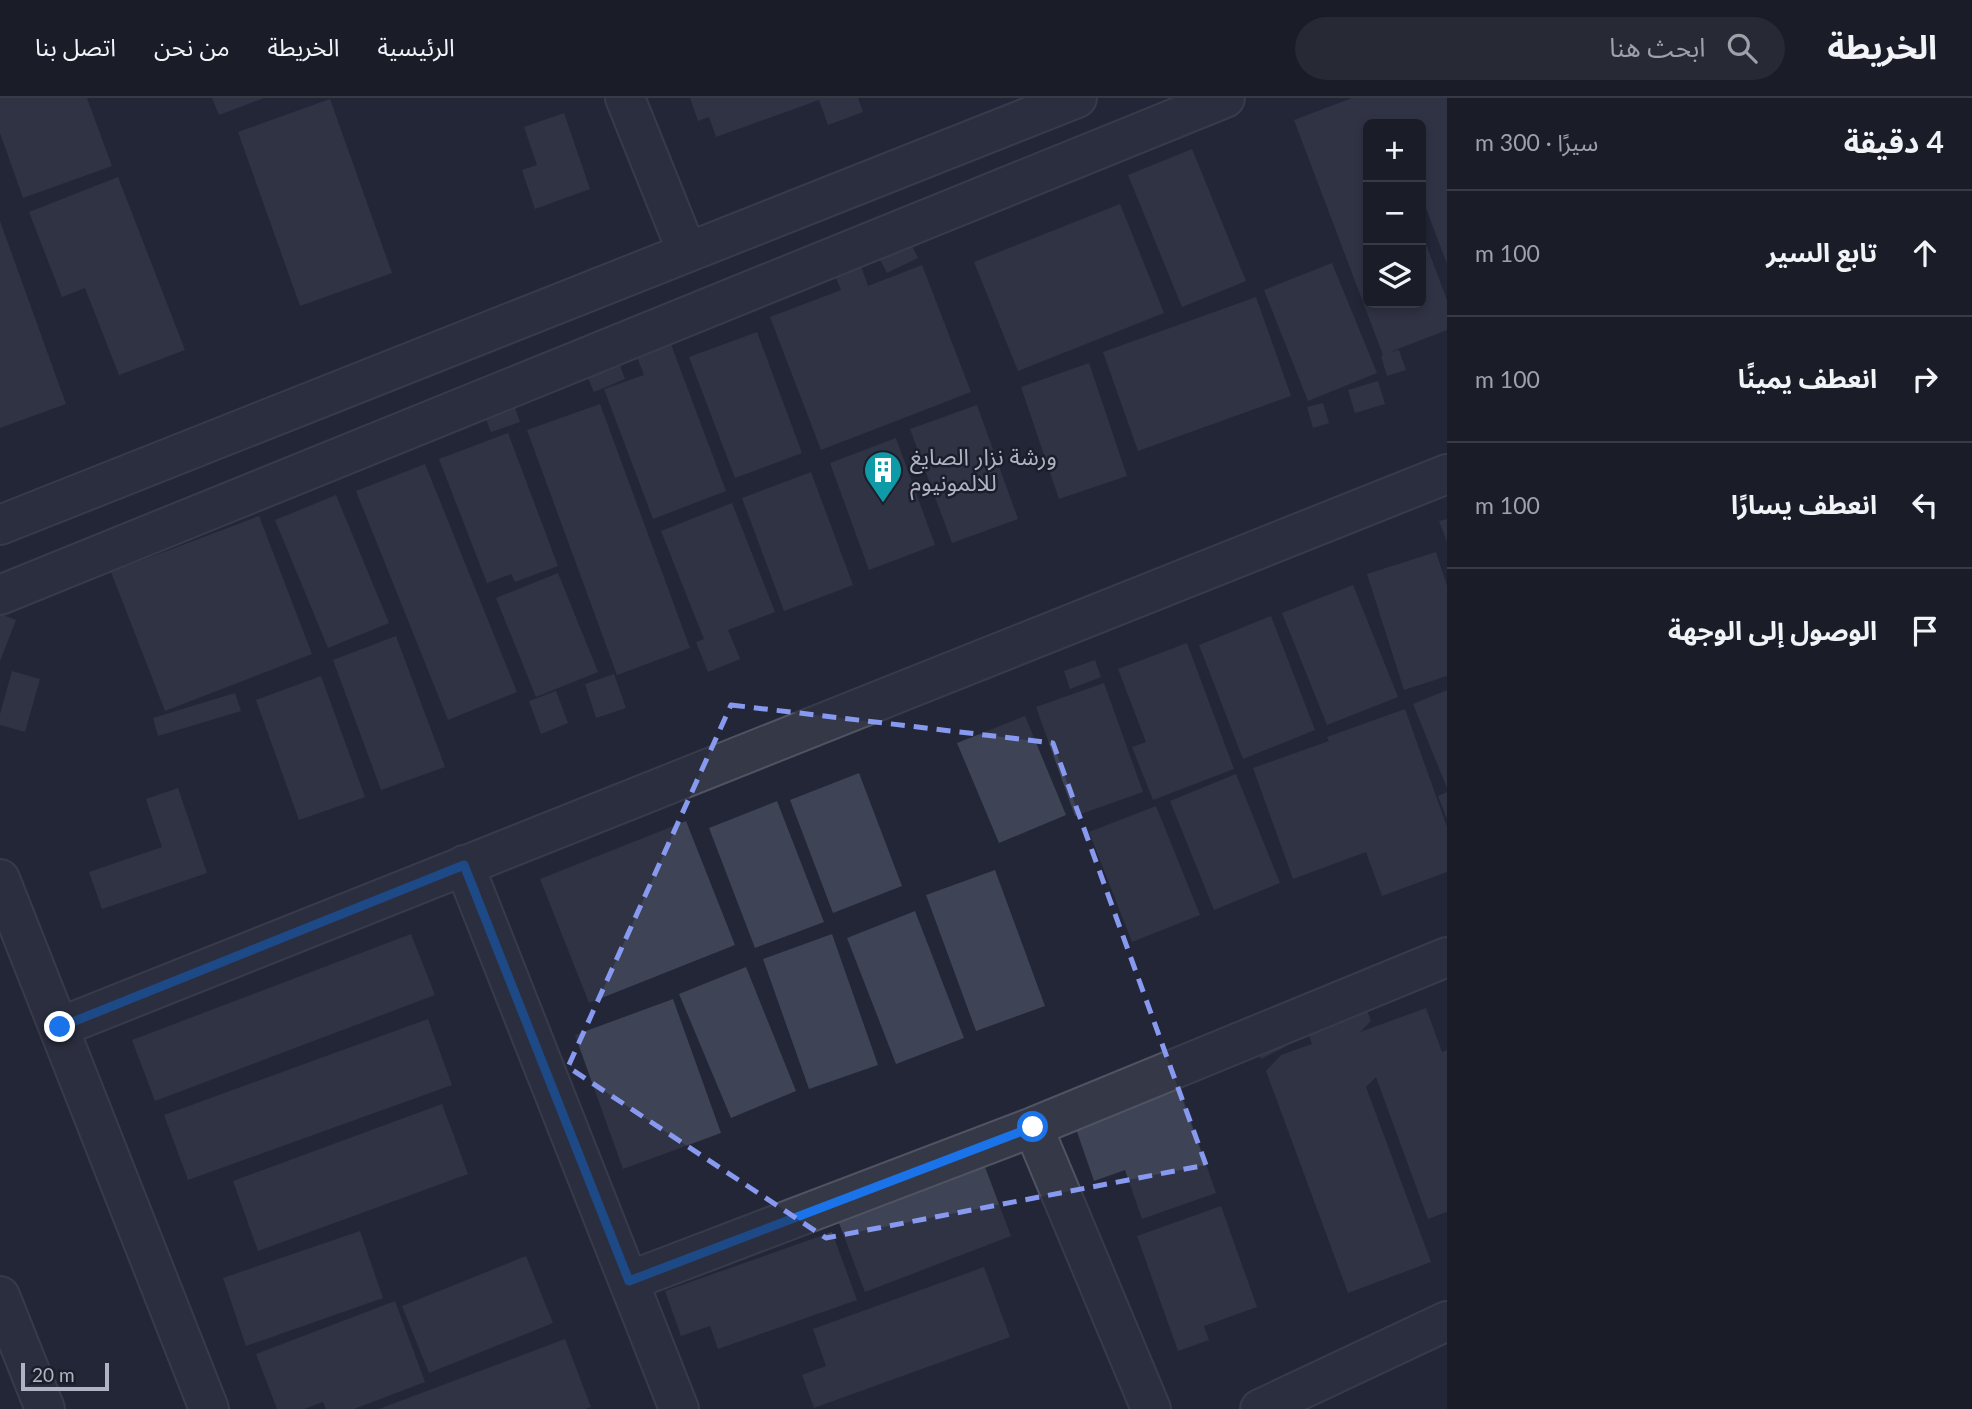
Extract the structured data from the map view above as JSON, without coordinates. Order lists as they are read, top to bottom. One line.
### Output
{"places":{"building":["ورشة نزار الصايغ للالمونيوم"]},"scale_bar":"20 m","page":{"header":"الخريطة","search":"ابحث هنا","nav":["الرئيسية","الخريطة","من نحن","اتصل بنا"],"heading":["4 دقيقة","سيرًا · 300 m"],"map_buttons":["+","−"],"list":[["تابع السير","100 m"],["انعطف يمينًا","100 m"],["انعطف يسارًا","100 m"],"الوصول إلى الوجهة"],"scale":"20 m"}}
